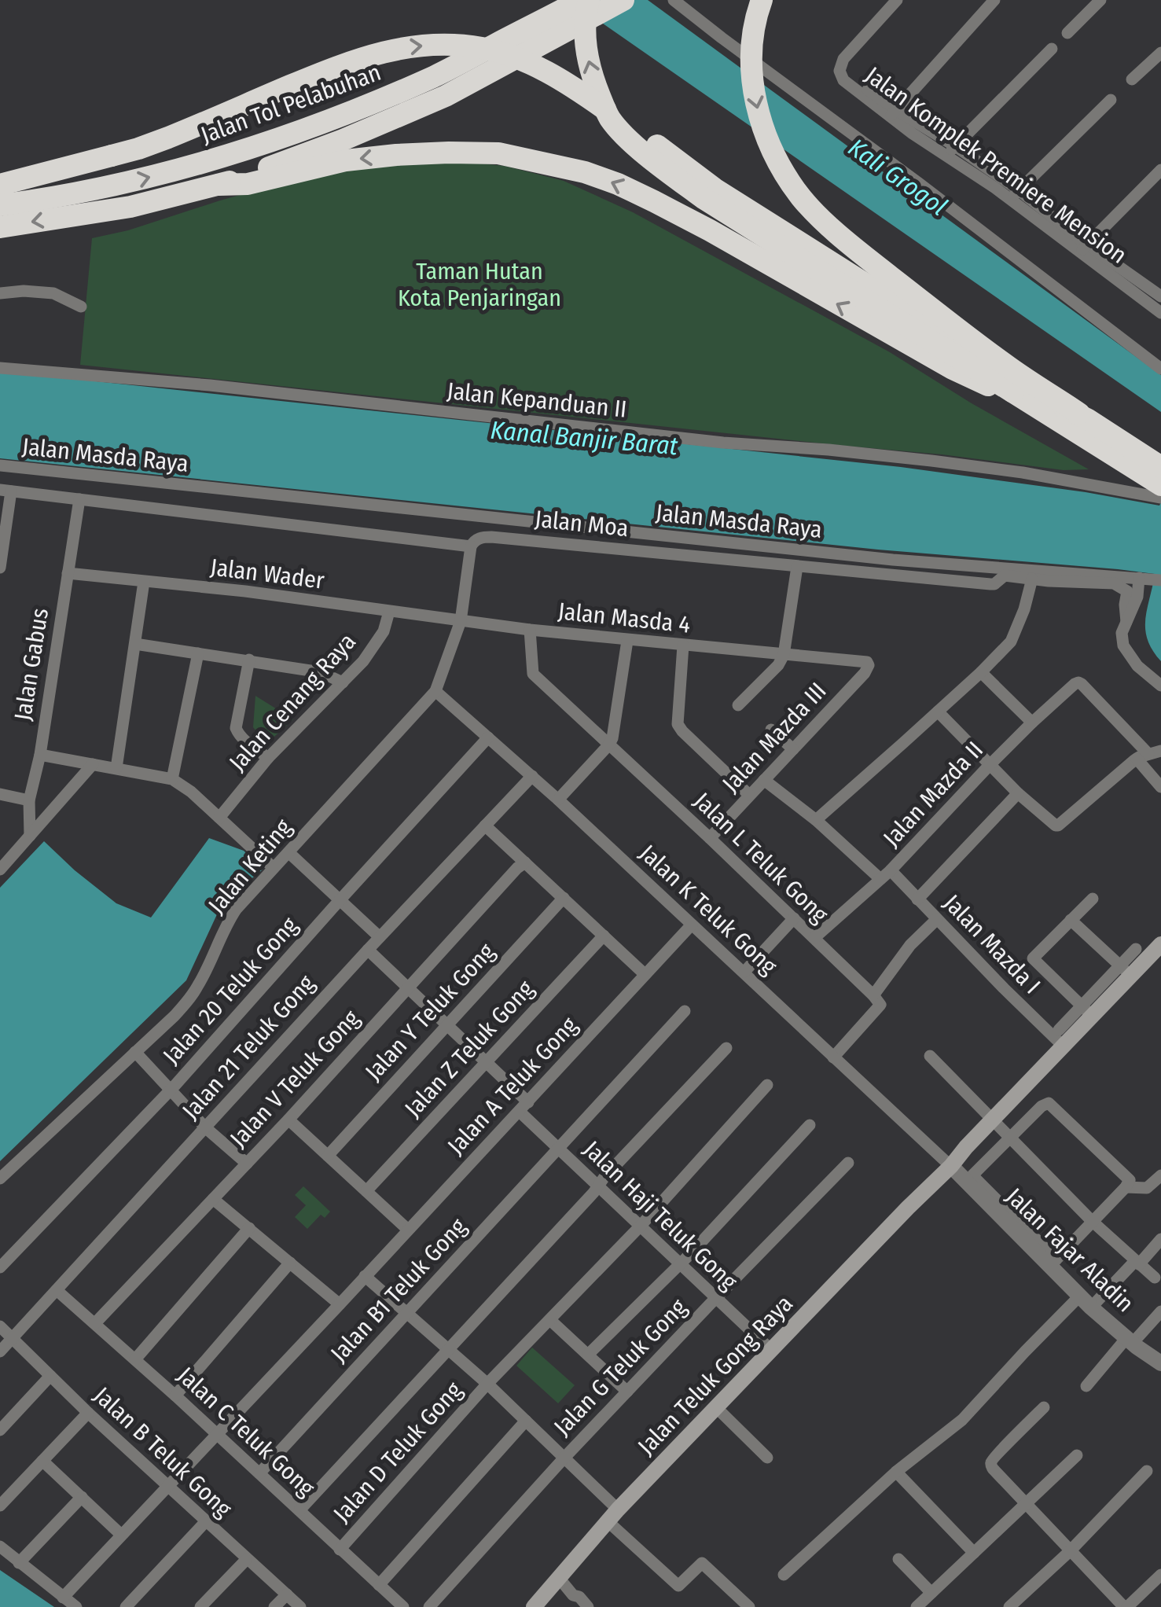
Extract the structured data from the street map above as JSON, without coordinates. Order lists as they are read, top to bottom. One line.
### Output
{"streets":{"highway":["Jalan Tol Pelabuhan"],"main road":["Jalan Teluk Gong Raya"],"street":["Jalan Komplek Premiere Mension","Jalan Kepanduan II","Jalan Masda Raya","Jalan Moa","Jalan Wader","Jalan Masda 4","Jalan Gabus","Jalan Cenang Raya","Jalan Mazda III","Jalan Mazda II","Jalan L Teluk Gong","Jalan Keting","Jalan K Teluk Gong","Jalan Mazda I","Jalan 20 Teluk Gong","Jalan Y Teluk Gong","Jalan 21 Teluk Gong","Jalan Z Teluk Gong","Jalan V Teluk Gong","Jalan A Teluk Gong","Jalan Haji Teluk Gong","Jalan Fajar Aladin","Jalan B1 Teluk Gong","Jalan G Teluk Gong","Jalan C Teluk Gong","Jalan B Teluk Gong","Jalan D Teluk Gong"]},"crossings":[["Jalan Moa","Jalan Gabus"],["Jalan Moa","Jalan Keting"],["Jalan Wader","Jalan Masda 4"],["Jalan Wader","Jalan Gabus"],["Jalan Wader","Jalan Cenang Raya"],["Jalan Wader","Jalan Keting"],["Jalan Masda 4","Jalan Mazda III"],["Jalan Masda 4","Jalan L Teluk Gong"],["Jalan Masda 4","Jalan Keting"],["Jalan Mazda III","Jalan L Teluk Gong"],["Jalan Mazda III","Jalan Mazda I"],["Jalan Mazda II","Jalan L Teluk Gong"],["Jalan Mazda II","Jalan Mazda I"],["Jalan Keting","Jalan K Teluk Gong"],["Jalan K Teluk Gong","Jalan 20 Teluk Gong"],["Jalan K Teluk Gong","Jalan 21 Teluk Gong"],["Jalan K Teluk Gong","Jalan A Teluk Gong"],["Jalan K Teluk Gong","Jalan Fajar Aladin"],["Jalan K Teluk Gong","Jalan Teluk Gong Raya"],["Jalan Mazda I","Jalan Teluk Gong Raya"],["Jalan Y Teluk Gong","Jalan Haji Teluk Gong"],["Jalan 21 Teluk Gong","Jalan Haji Teluk Gong"],["Jalan 21 Teluk Gong","Jalan C Teluk Gong"],["Jalan 21 Teluk Gong","Jalan B Teluk Gong"],["Jalan Z Teluk Gong","Jalan Haji Teluk Gong"],["Jalan V Teluk Gong","Jalan Haji Teluk Gong"],["Jalan V Teluk Gong","Jalan C Teluk Gong"],["Jalan A Teluk Gong","Jalan Haji Teluk Gong"],["Jalan A Teluk Gong","Jalan C Teluk Gong"],["Jalan A Teluk Gong","Jalan B Teluk Gong"],["Jalan A Teluk Gong","Jalan D Teluk Gong"],["Jalan Haji Teluk Gong","Jalan B1 Teluk Gong"],["Jalan Haji Teluk Gong","Jalan G Teluk Gong"],["Jalan Haji Teluk Gong","Jalan Teluk Gong Raya"],["Jalan Haji Teluk Gong","Jalan D Teluk Gong"],["Jalan Fajar Aladin","Jalan Teluk Gong Raya"],["Jalan B1 Teluk Gong","Jalan C Teluk Gong"],["Jalan B1 Teluk Gong","Jalan D Teluk Gong"],["Jalan G Teluk Gong","Jalan D Teluk Gong"],["Jalan Teluk Gong Raya","Jalan D Teluk Gong"],["Jalan C Teluk Gong","Jalan D Teluk Gong"]],"water":["Kali Grogol","Kanal Banjir Barat"],"parks":["Taman Hutan Kota Penjaringan"]}
